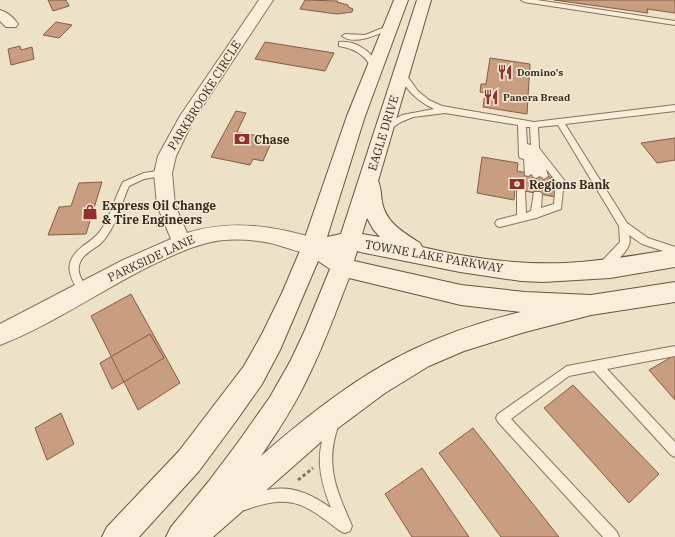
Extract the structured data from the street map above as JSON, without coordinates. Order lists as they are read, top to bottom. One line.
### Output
{"streets":{"main road":["EAGLE DRIVE","TOWNE LAKE PARKWAY"],"street":["PARKBROOKE CIRCLE","PARKSIDE LANE"]},"crossings":[["PARKBROOKE CIRCLE","PARKSIDE LANE"],["EAGLE DRIVE","TOWNE LAKE PARKWAY"],["TOWNE LAKE PARKWAY","PARKSIDE LANE"]],"places":{"restaurant":["Domino's","Panera Bread"],"bank":["Chase","Regions Bank"],"shop":["Express Oil Change & Tire Engineers"]}}
